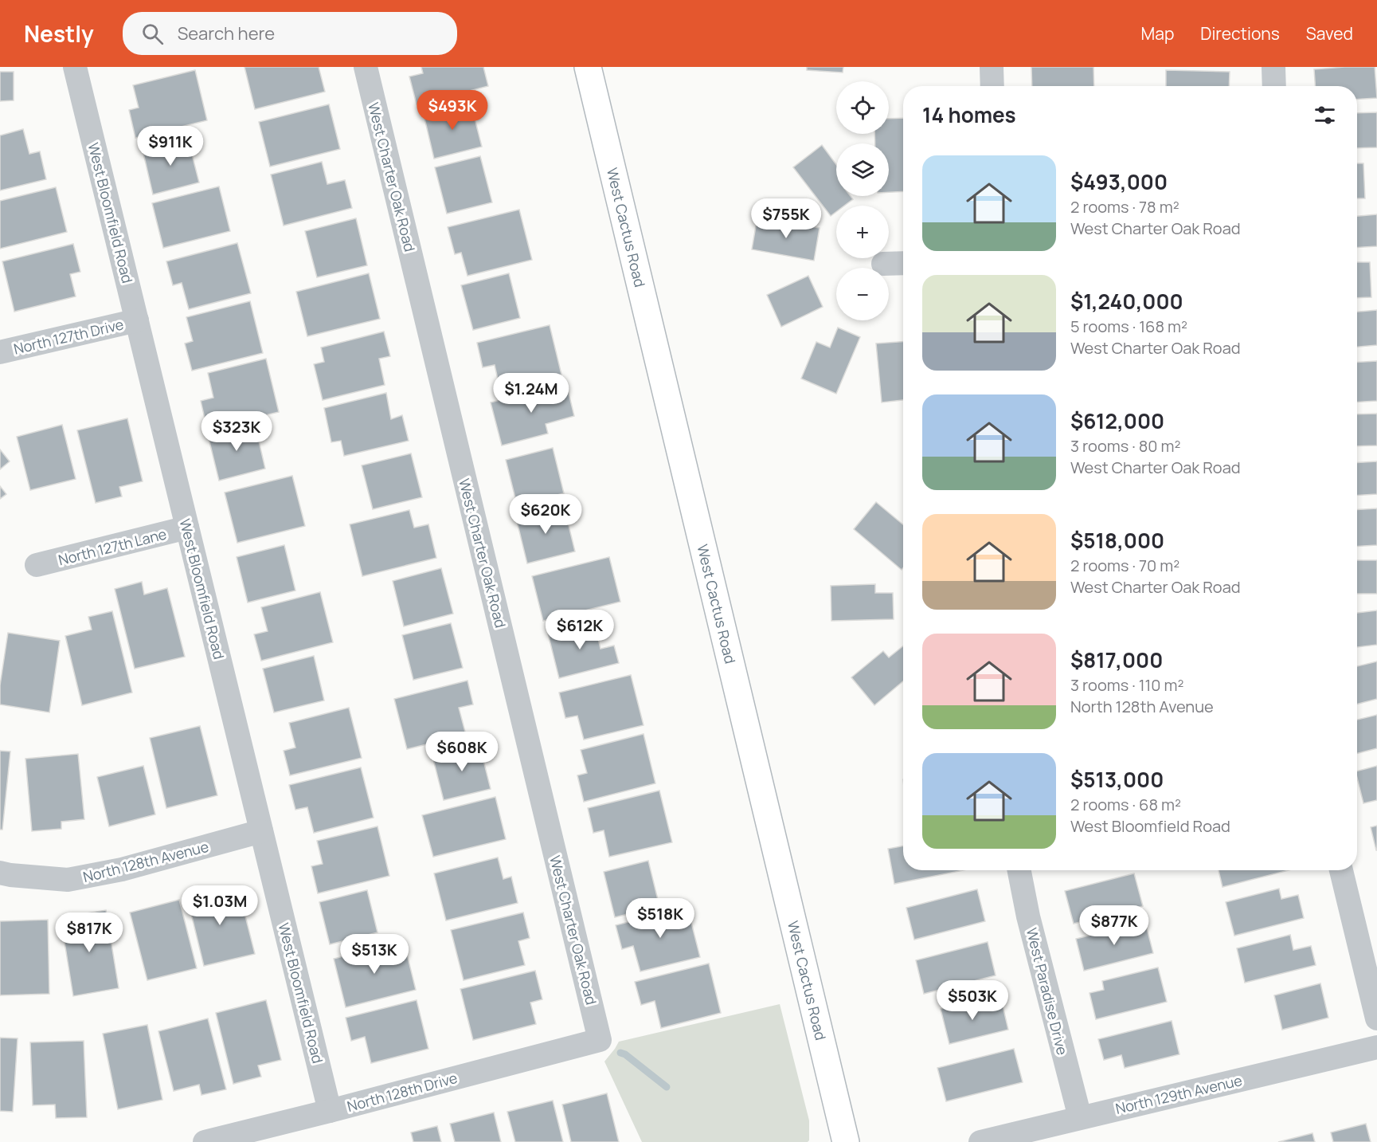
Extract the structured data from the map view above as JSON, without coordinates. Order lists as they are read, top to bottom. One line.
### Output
{"streets":{"main road":["West Cactus Road"],"street":["West Charter Oak Road","West Bloomfield Road","North 127th Drive","North 127th Lane","North 128th Avenue","West Paradise Drive","North 128th Drive","North 129th Avenue"]},"crossings":[["West Charter Oak Road","North 128th Drive"],["West Bloomfield Road","North 127th Drive"],["West Bloomfield Road","North 127th Lane"],["West Bloomfield Road","North 128th Avenue"],["West Bloomfield Road","North 128th Drive"],["West Paradise Drive","North 129th Avenue"]],"page":{"header":"Nestly","search":"Search here","nav":["Map","Directions","Saved"],"map_buttons":["+","−"],"heading":"14 homes","price":["$493K","$911K","$755K","$1.24M","$323K","$620K","$612K","$608K","$1.03M","$518K","$877K","$817K","$513K","$503K"],"list":[{"name":"$493,000","note":"2 rooms · 78 m² · West Charter Oak Road"},{"name":"$1,240,000","note":"5 rooms · 168 m² · West Charter Oak Road"},{"name":"$612,000","note":"3 rooms · 80 m² · West Charter Oak Road"},{"name":"$518,000","note":"2 rooms · 70 m² · West Charter Oak Road"},{"name":"$817,000","note":"3 rooms · 110 m² · North 128th Avenue"},{"name":"$513,000","note":"2 rooms · 68 m² · West Bloomfield Road"}]}}
